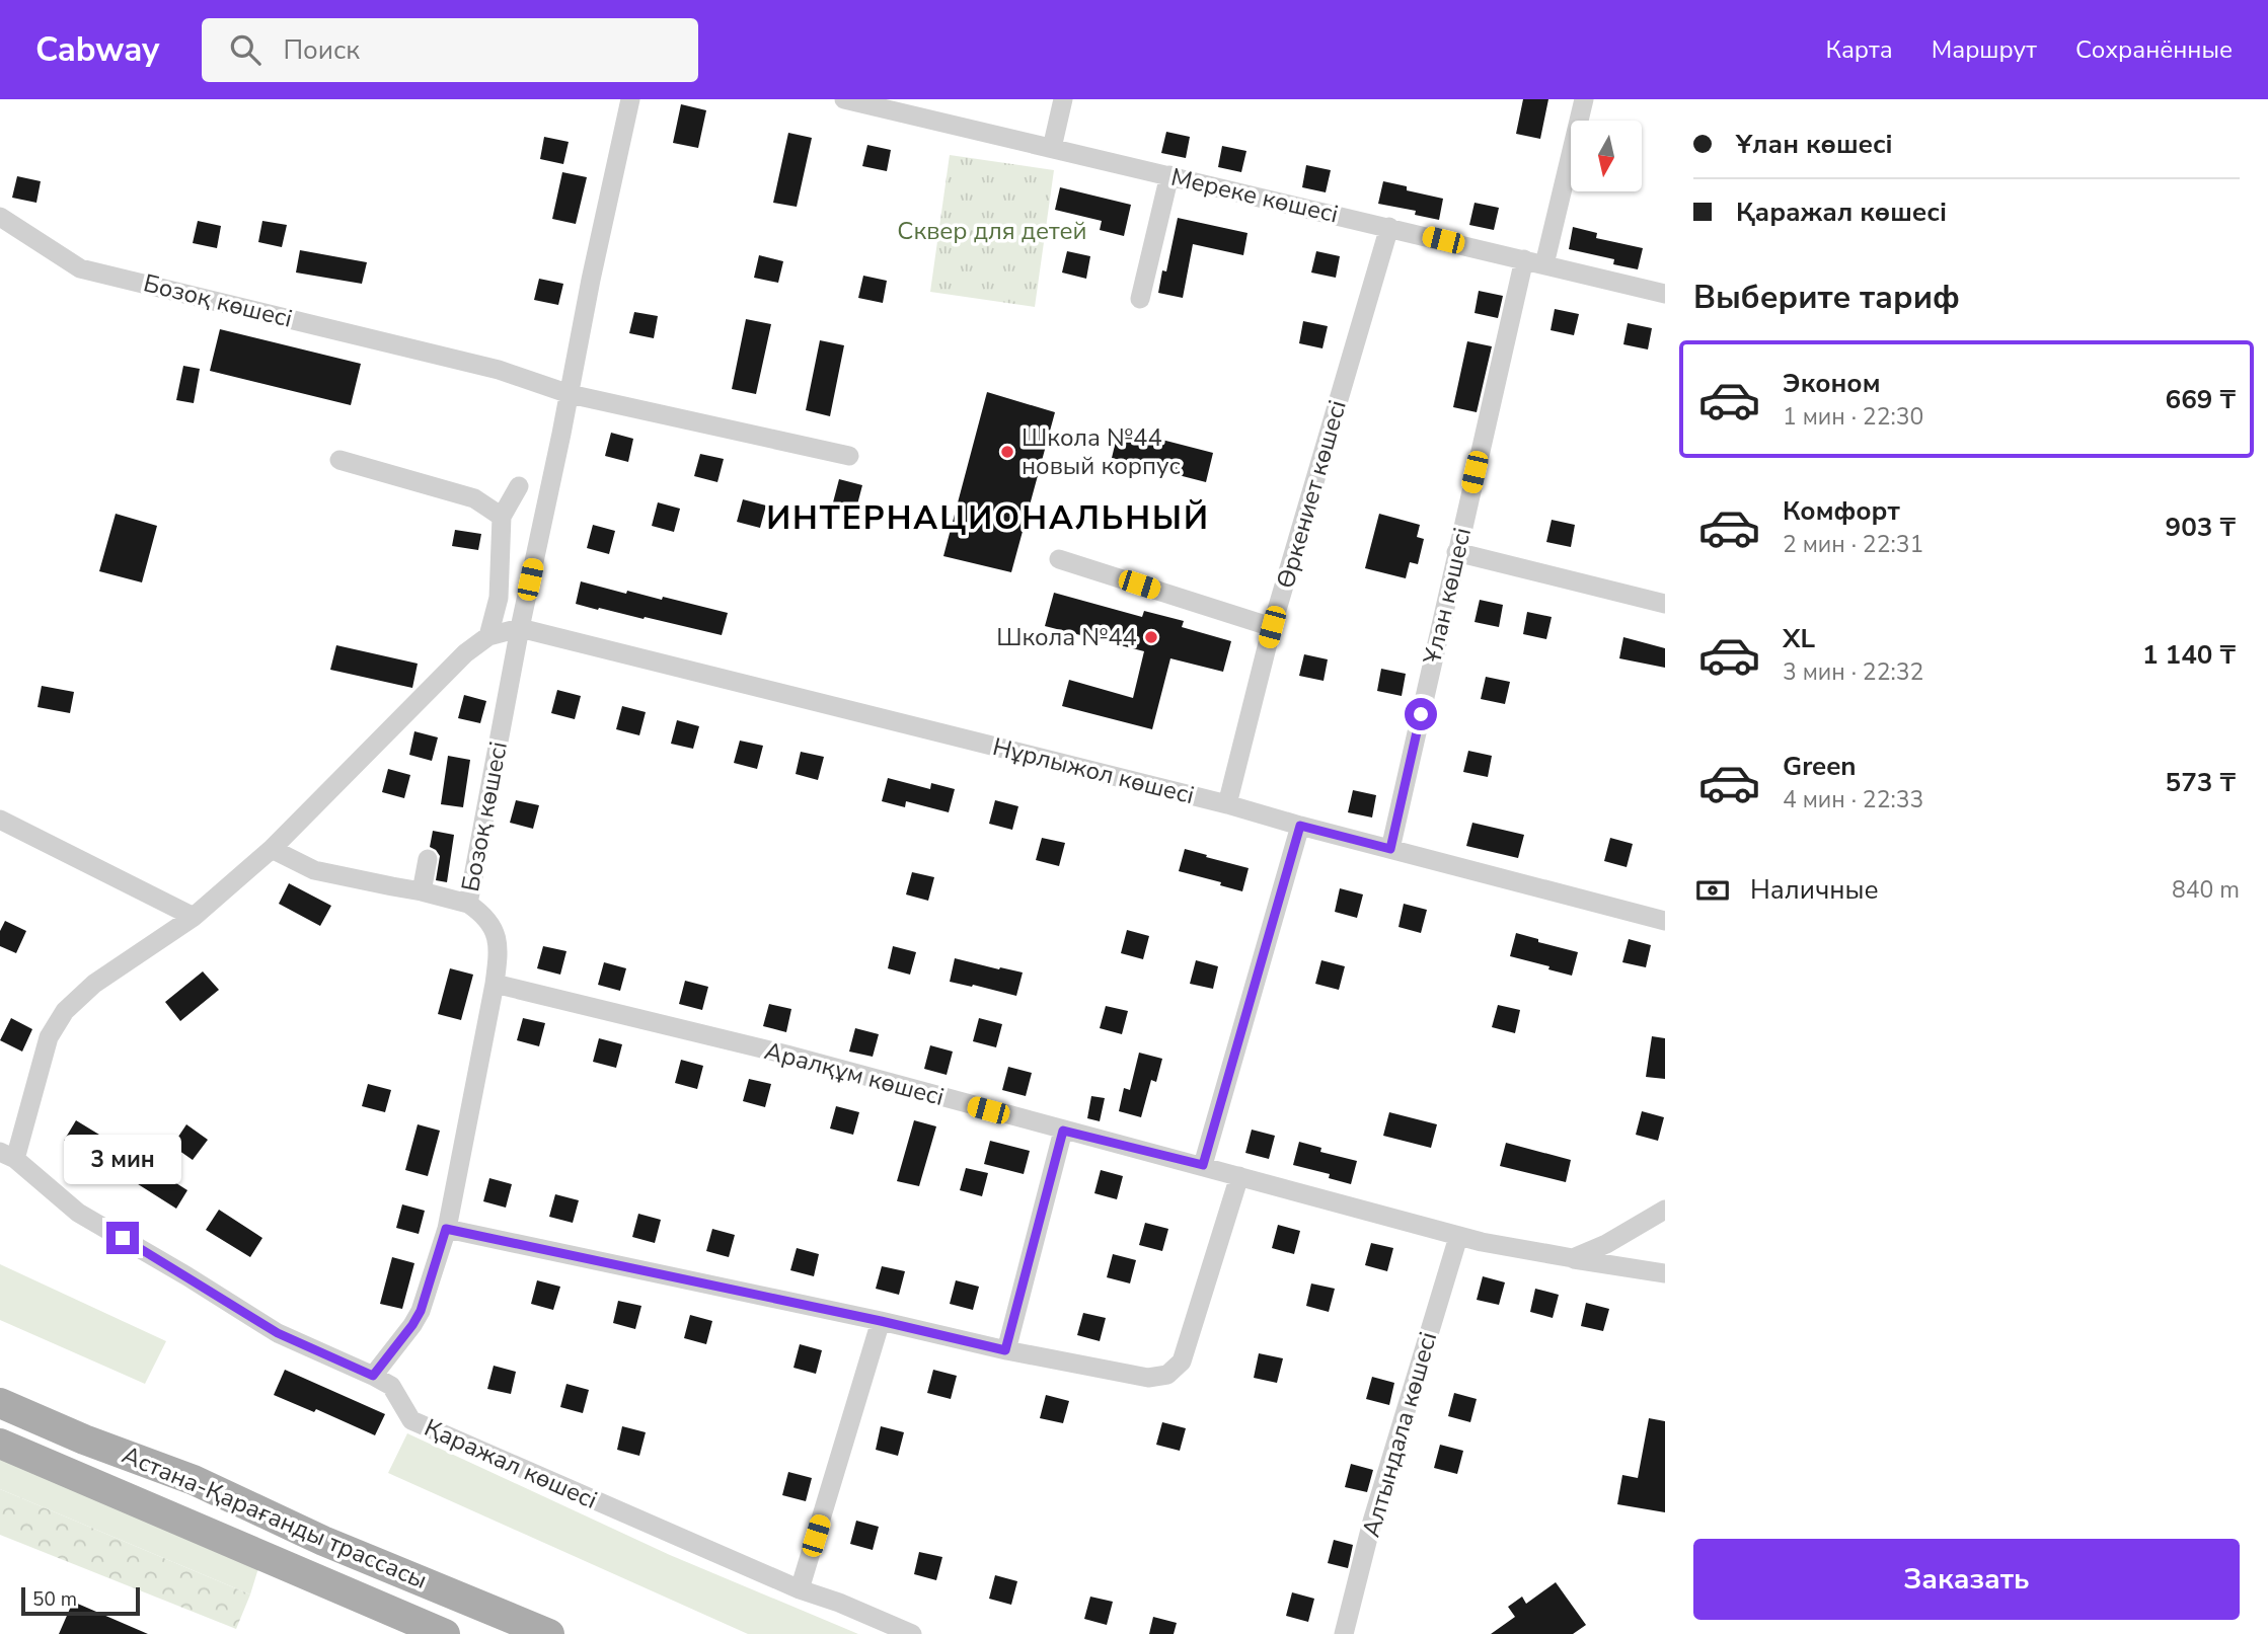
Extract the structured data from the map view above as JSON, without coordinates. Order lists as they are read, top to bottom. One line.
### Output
{"streets":{"main road":["Астана-Қарағанды трассасы"],"street":["Мереке көшесі","Бозоқ көшесі","Өркениет көшесі","Ұлан көшесі","Нұрлыжол көшесі","Аралқұм көшесі","Алтындала көшесі","Қаражал көшесі"]},"crossings":[["Мереке көшесі","Өркениет көшесі"],["Мереке көшесі","Ұлан көшесі"],["Бозоқ көшесі","Нұрлыжол көшесі"],["Бозоқ көшесі","Аралқұм көшесі"],["Бозоқ көшесі","Қаражал көшесі"],["Өркениет көшесі","Нұрлыжол көшесі"],["Ұлан көшесі","Нұрлыжол көшесі"],["Аралқұм көшесі","Алтындала көшесі"]],"districts":["ИНТЕРНАЦИОНАЛЬНЫЙ"],"parks":["Сквер для детей"],"places":["Школа №44 новый корпус","Школа №44"],"scale_bar":"50 m","north":"bottom","page":{"header":"Cabway","search":"Поиск","nav":["Карта","Маршрут","Сохранённые"],"banner":["Ұлан көшесі","Қаражал көшесі"],"heading":"Выберите тариф","list":[{"name":"Эконом","note":"1 мин · 22:30","value":"669 ₸"},{"name":"Комфорт","note":"2 мин · 22:31","value":"903 ₸"},{"name":"XL","note":"3 мин · 22:32","value":"1 140 ₸"},{"name":"Green","note":"4 мин · 22:33","value":"573 ₸"}],"pay":["Наличные","840 m"],"bubble":"3 мин","buttons":"Заказать","scale":"50 m"}}
